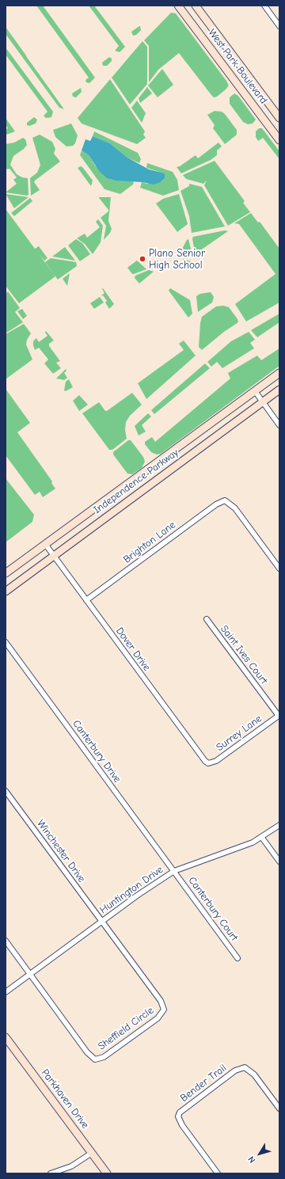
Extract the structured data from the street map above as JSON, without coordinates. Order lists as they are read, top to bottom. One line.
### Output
{"streets":{"main road":["West Park Boulevard","Independence Parkway","Parkhaven Drive"],"street":["Brighton Lane","Dover Drive","Saint Ives Court","Surrey Lane","Canterbury Drive","Winchester Drive","Huntington Drive","Canterbury Court","Sheffield Circle","Bender Trail"]},"crossings":[["Independence Parkway","Dover Drive"],["Brighton Lane","Dover Drive"],["Dover Drive","Surrey Lane"],["Saint Ives Court","Surrey Lane"],["Canterbury Drive","Huntington Drive"],["Canterbury Drive","Canterbury Court"],["Winchester Drive","Huntington Drive"],["Winchester Drive","Sheffield Circle"],["Huntington Drive","Canterbury Court"],["Huntington Drive","Sheffield Circle"]],"places":["Plano Senior High School"],"north":"bottom left"}
